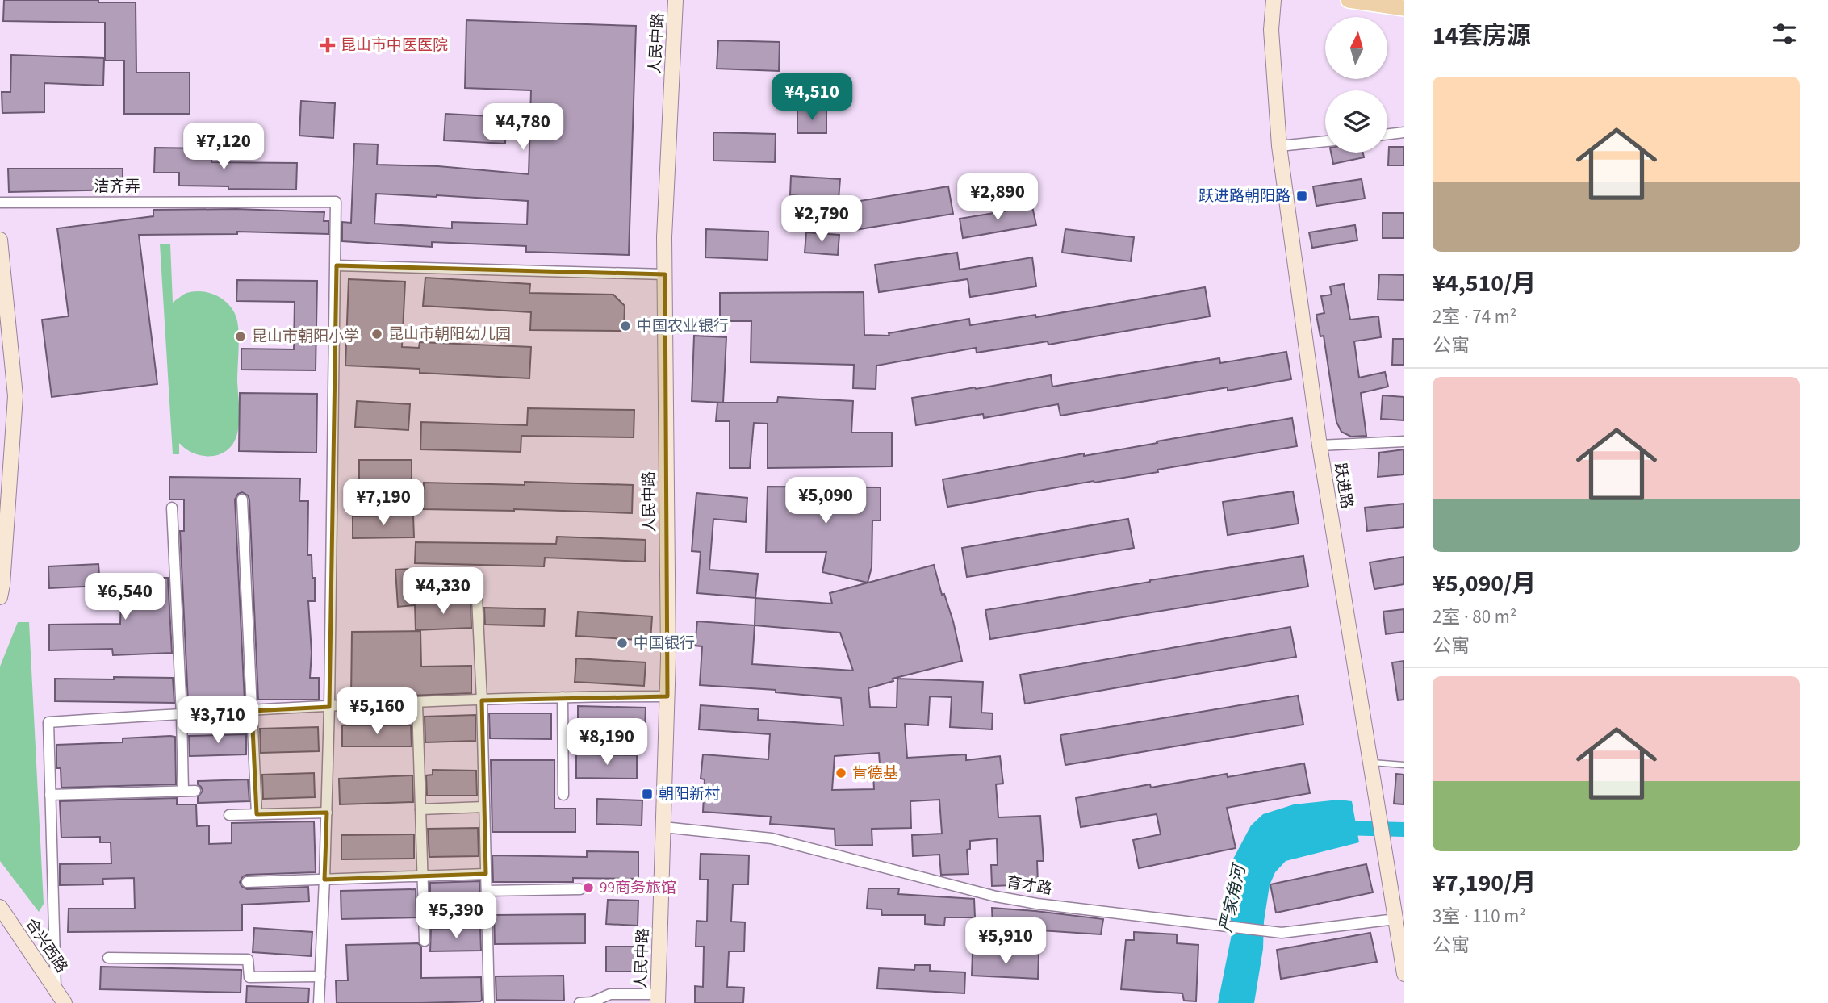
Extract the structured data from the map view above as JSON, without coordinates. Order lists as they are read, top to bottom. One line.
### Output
{"streets":{"street":["人民中路","洁齐弄","跃进路","育才路","合兴西路"]},"crossings":[["人民中路","育才路"],["跃进路","育才路"]],"water":["严家角河"],"places":{"health":["昆山市中医医院"],"transit":["跃进路朝阳路","朝阳新村"],"other":["中国农业银行","昆山市朝阳幼儿园","昆山市朝阳小学","中国银行","肯德基","99商务旅馆"]},"north":"top","page":{"heading":"14套房源","list":[{"name":"¥4,510/月","note":"2室 · 74 m² · 公寓"},{"name":"¥5,090/月","note":"2室 · 80 m² · 公寓"},{"name":"¥7,190/月","note":"3室 · 110 m² · 公寓"}],"price":["¥4,510","¥4,780","¥7,120","¥2,890","¥2,790","¥5,090","¥7,190","¥4,330","¥6,540","¥5,160","¥3,710","¥8,190","¥5,390","¥5,910"]}}
